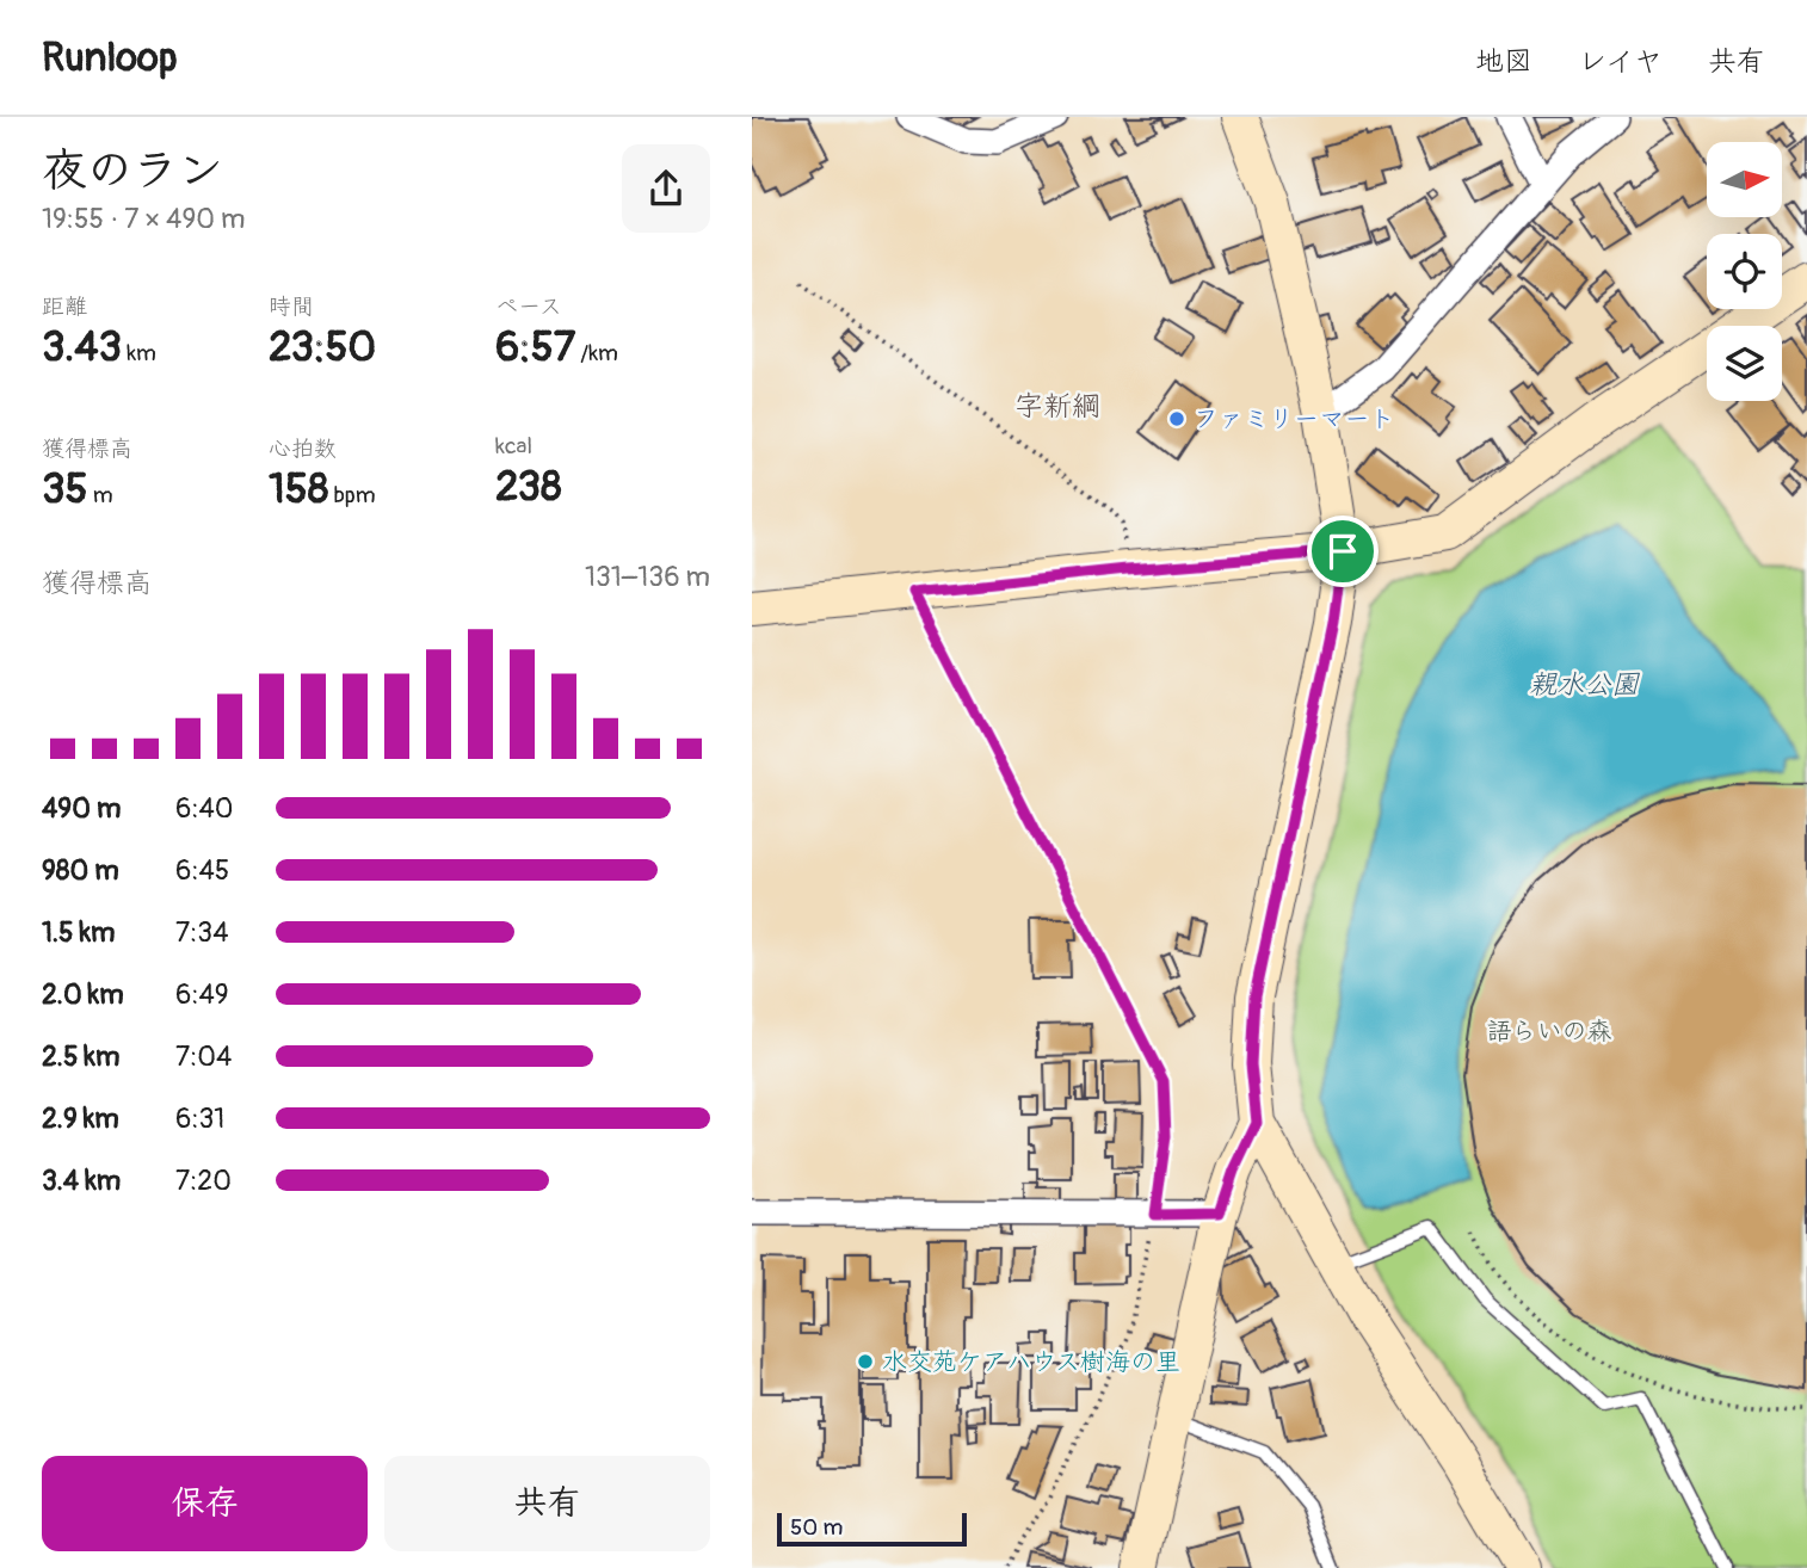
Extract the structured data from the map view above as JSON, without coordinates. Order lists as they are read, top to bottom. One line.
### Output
{"districts":["字新綱"],"water":["親水公園"],"parks":["語らいの森"],"places":["ファミリーマート","水交苑ケアハウス樹海の里"],"scale_bar":"50 m","north":"right","page":{"header":"Runloop","nav":["地図","レイヤ","共有"],"heading":["夜のラン","19:55 · 7 × 490 m"],"stats":[["距離","3.43 km"],["時間","23:50"],["ペース","6:57 /km"],["獲得標高","35 m"],["心拍数","158 bpm"],["kcal","238"]],"chart":["獲得標高","131–136 m"],"list":[{"name":"490 m","note":"6:40"},{"name":"980 m","note":"6:45"},{"name":"1.5 km","note":"7:34"},{"name":"2.0 km","note":"6:49"},{"name":"2.5 km","note":"7:04"},{"name":"2.9 km","note":"6:31"},{"name":"3.4 km","note":"7:20"}],"buttons":["保存","共有"],"scale":"50 m"}}
